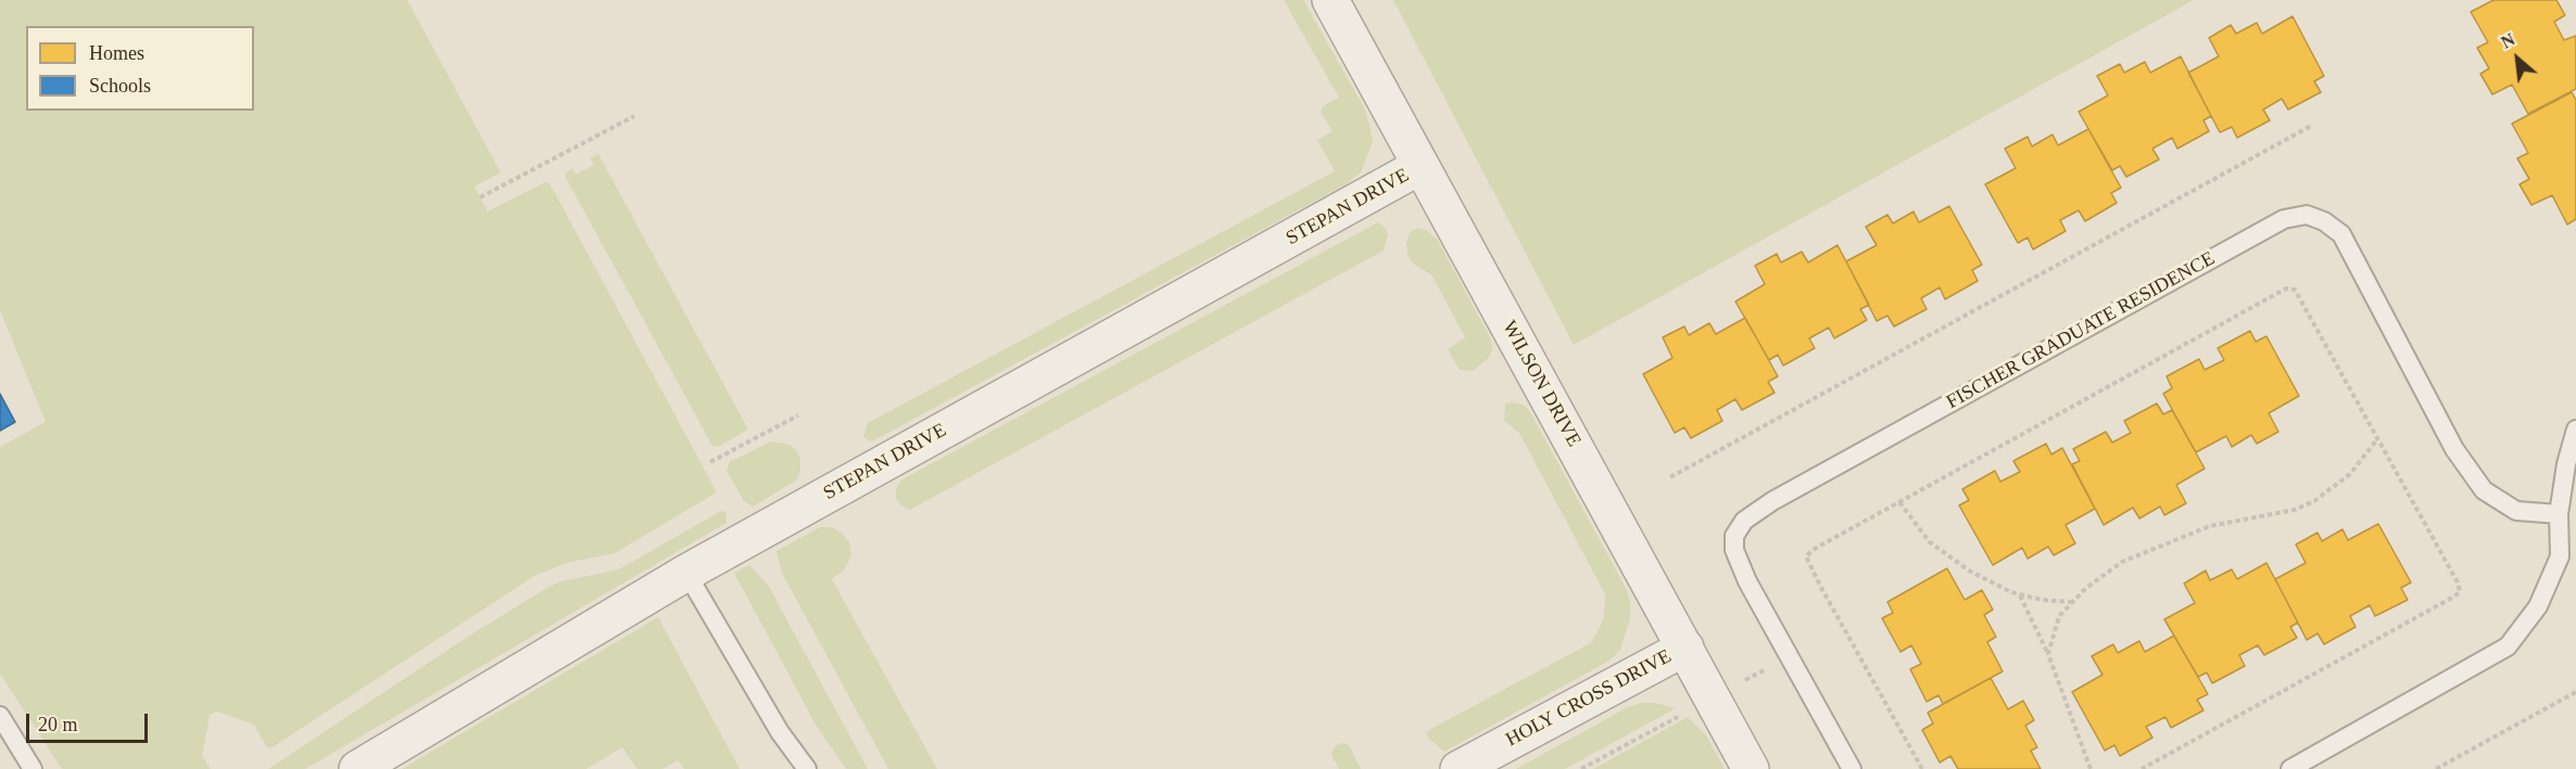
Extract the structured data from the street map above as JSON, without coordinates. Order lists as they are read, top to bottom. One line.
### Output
{"streets":{"street":["STEPAN DRIVE","WILSON DRIVE","HOLY CROSS DRIVE"],"lane":["FISCHER GRADUATE RESIDENCE"]},"crossings":[["STEPAN DRIVE","WILSON DRIVE"],["WILSON DRIVE","HOLY CROSS DRIVE"]],"legend":["Homes","Schools"],"scale_bar":"20 m","north":"top left"}
